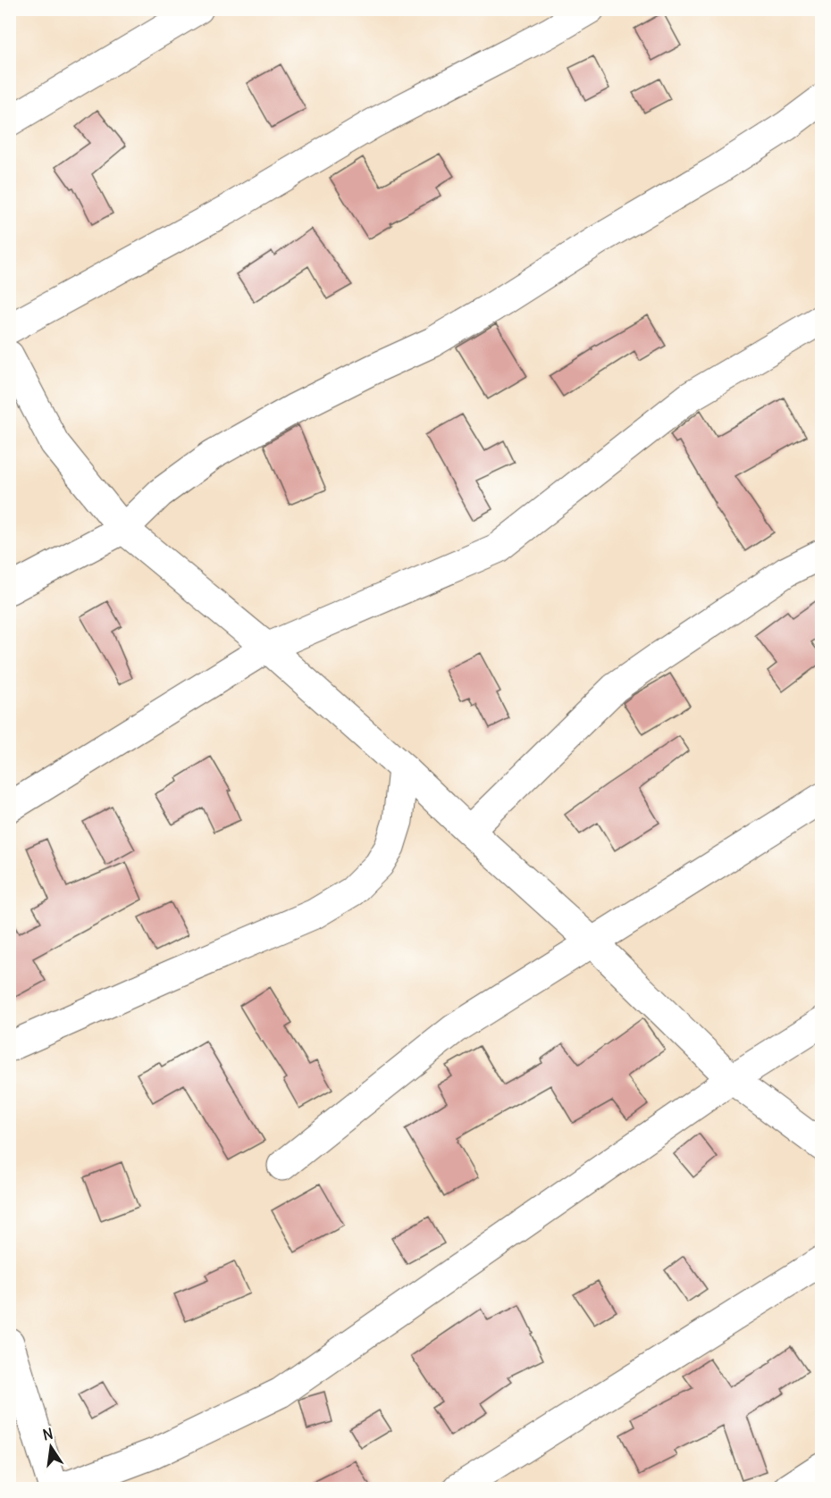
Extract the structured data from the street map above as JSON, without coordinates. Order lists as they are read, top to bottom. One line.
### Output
{"north":"top"}
